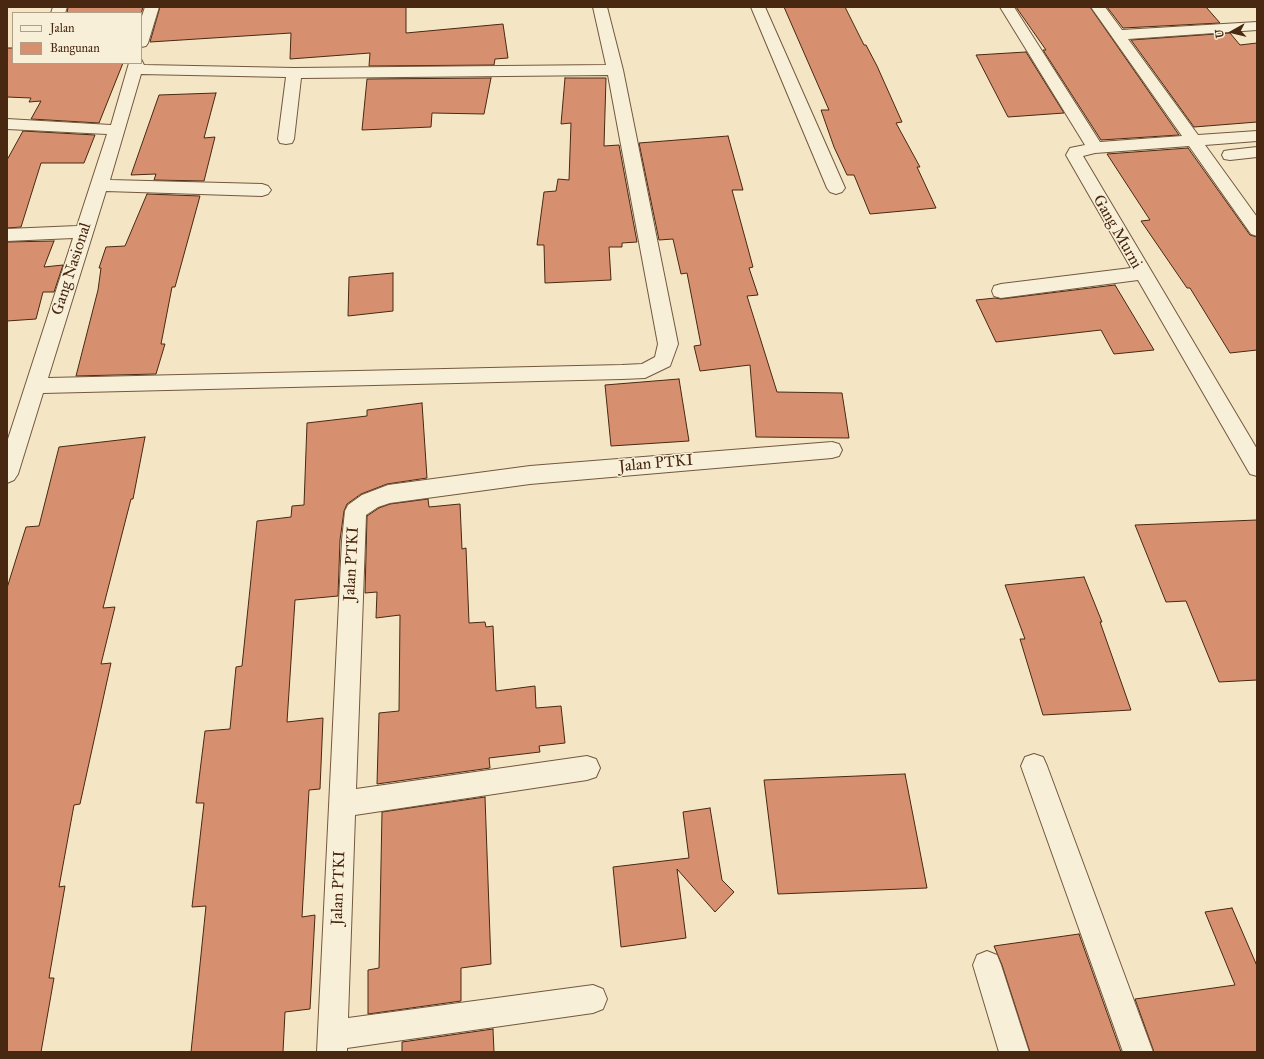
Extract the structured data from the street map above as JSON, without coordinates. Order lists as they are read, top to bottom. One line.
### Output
{"streets":{"street":["Gang Murni","Gang Nasional","Jalan PTKI"]},"legend":["Jalan","Bangunan"],"north":"left"}
